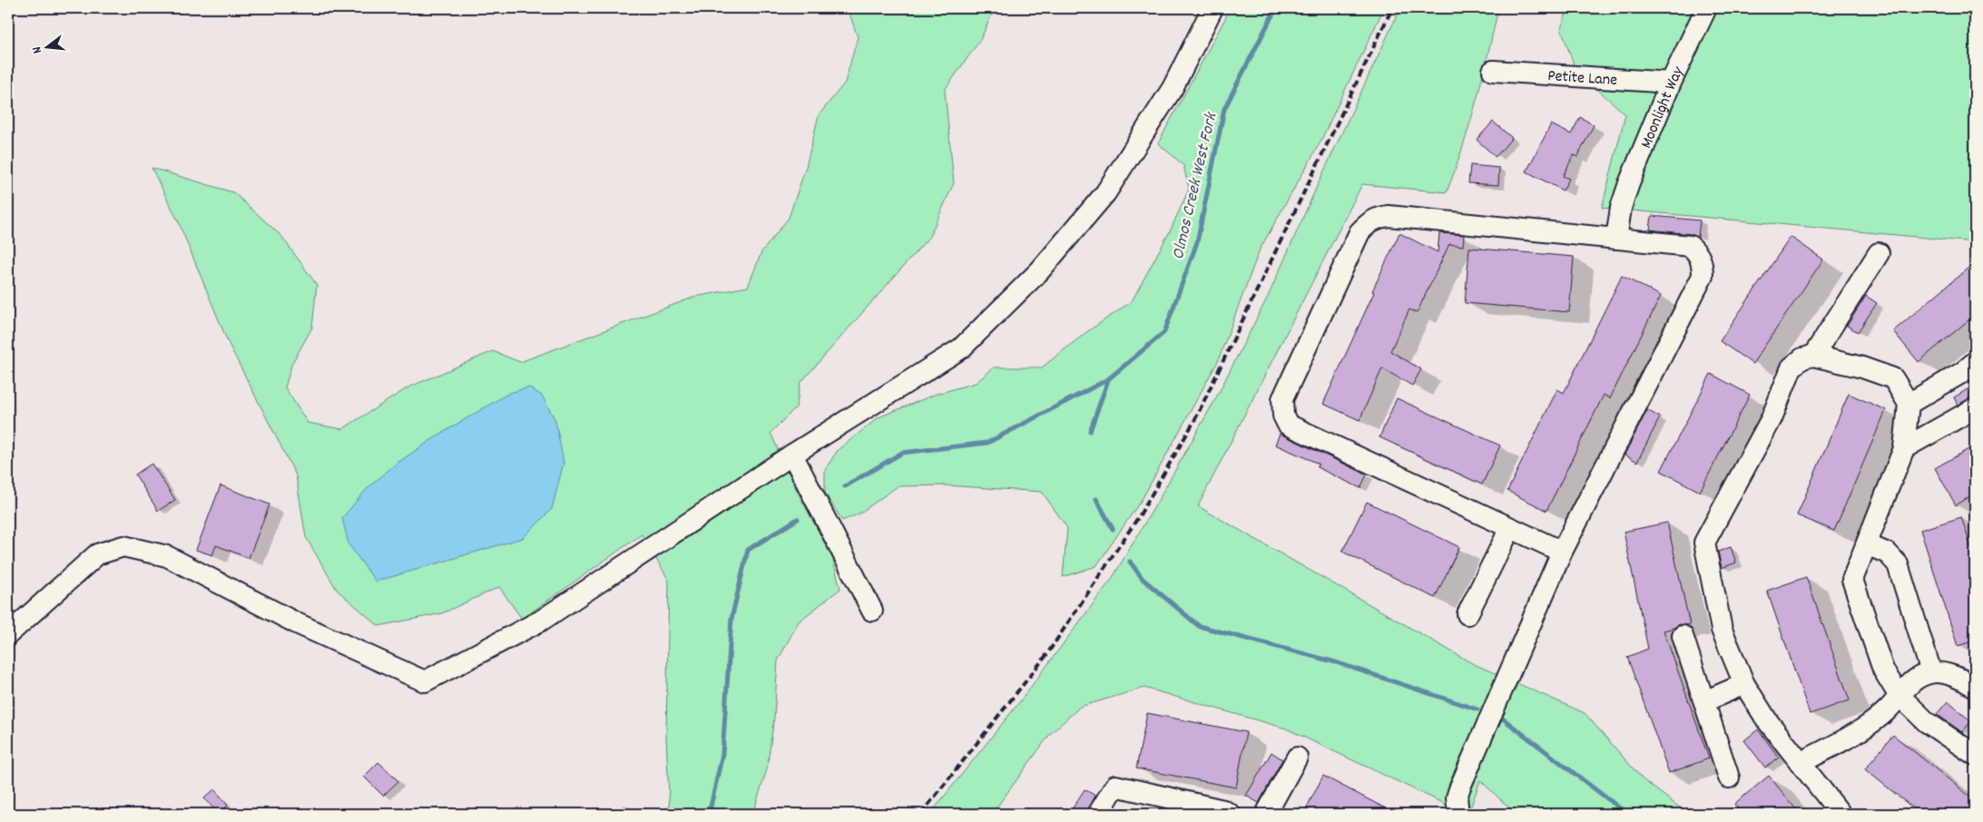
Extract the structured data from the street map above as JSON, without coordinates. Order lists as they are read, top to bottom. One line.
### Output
{"streets":{"street":["Petite Lane","Moonlight Way"]},"crossings":[["Petite Lane","Moonlight Way"]],"water":["Olmos Creek West Fork"],"north":"left"}
